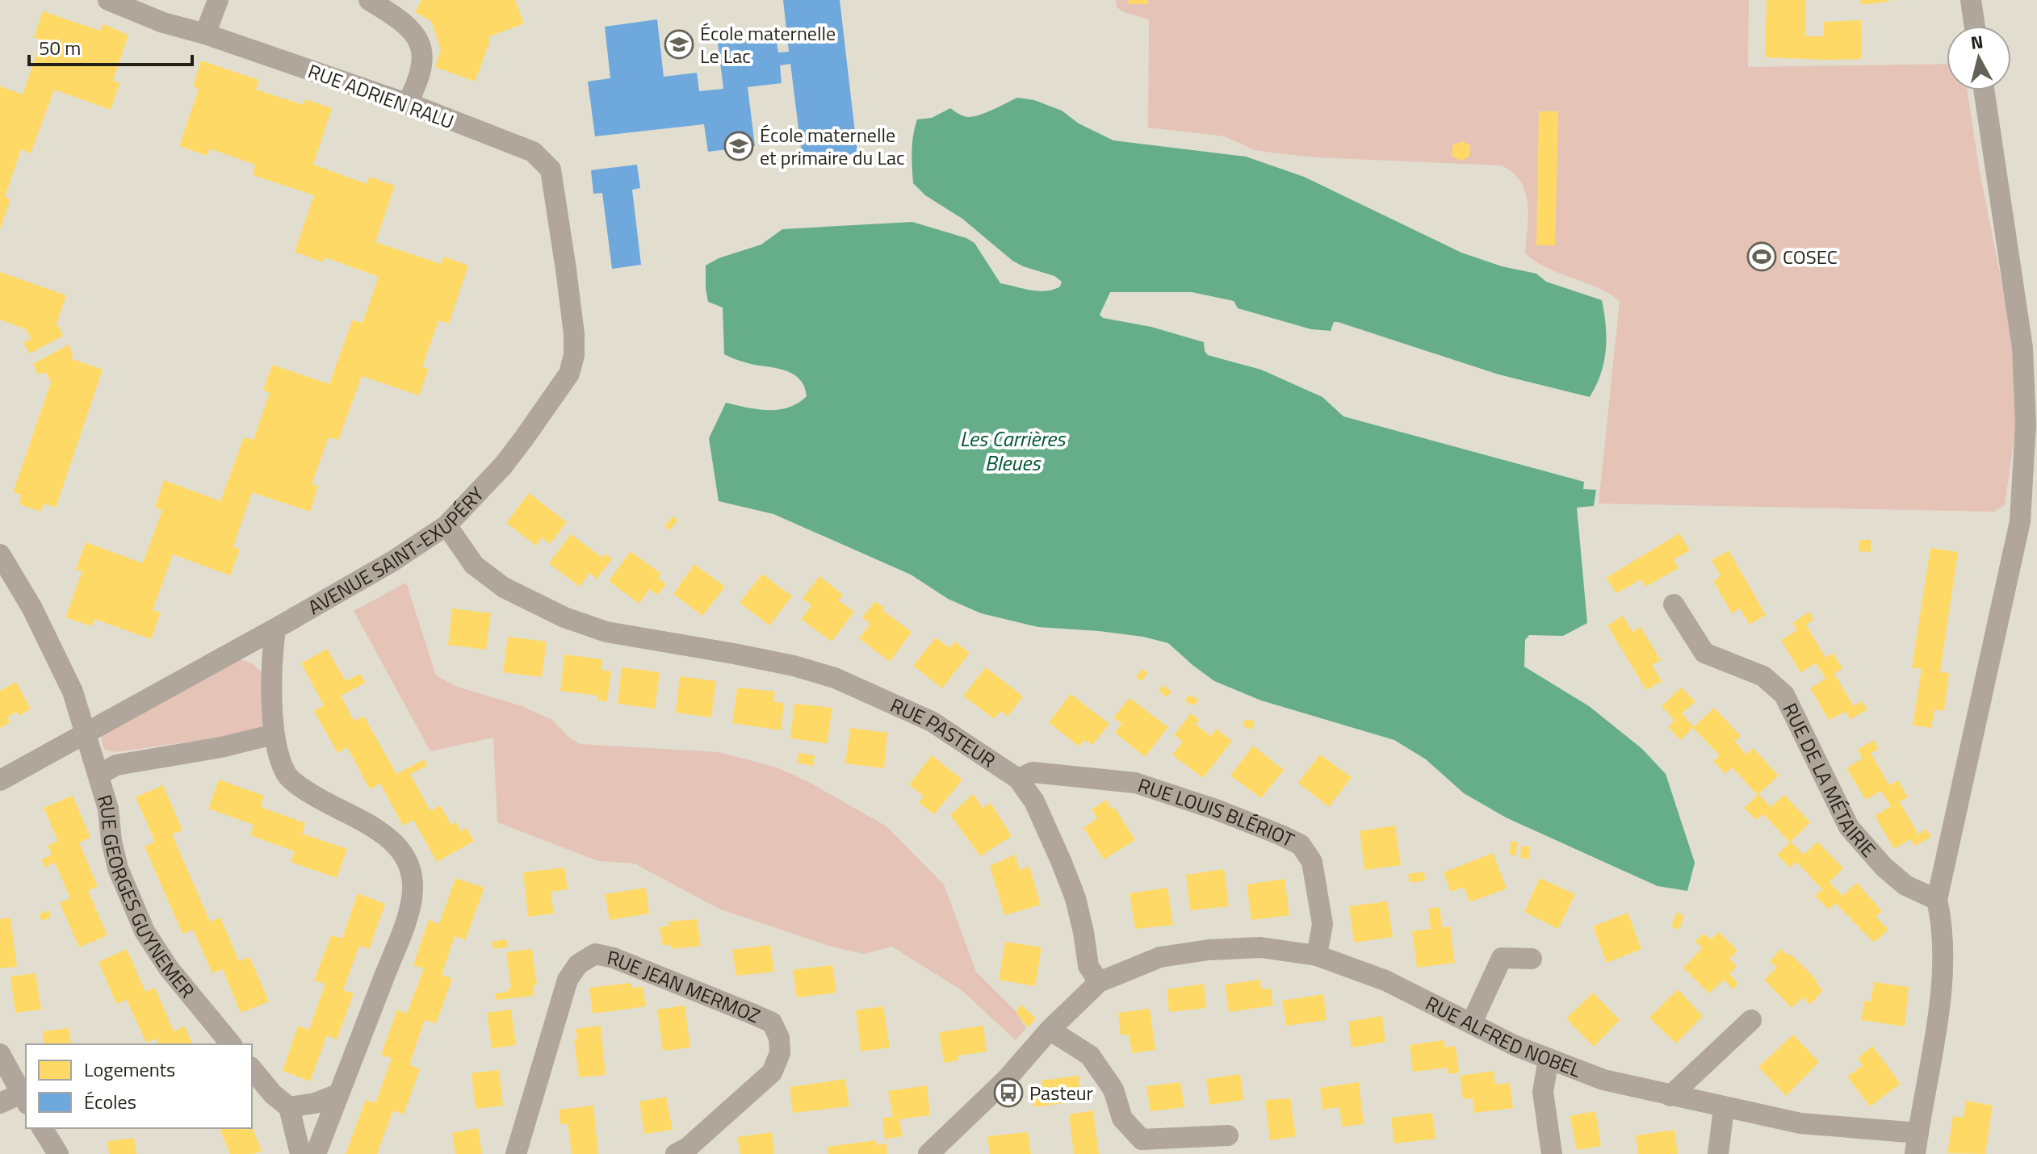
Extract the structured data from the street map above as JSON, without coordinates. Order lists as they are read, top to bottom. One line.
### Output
{"streets":{"street":["RUE ADRIEN RALU","AVENUE SAINT-EXUPÉRY","RUE PASTEUR","RUE DE LA MÉTAIRIE","RUE LOUIS BLÉRIOT","RUE GEORGES GUYNEMER","RUE JEAN MERMOZ","RUE ALFRED NOBEL"]},"crossings":[["RUE ADRIEN RALU","AVENUE SAINT-EXUPÉRY"],["AVENUE SAINT-EXUPÉRY","RUE PASTEUR"],["AVENUE SAINT-EXUPÉRY","RUE GEORGES GUYNEMER"],["RUE PASTEUR","RUE LOUIS BLÉRIOT"],["RUE PASTEUR","RUE ALFRED NOBEL"],["RUE LOUIS BLÉRIOT","RUE ALFRED NOBEL"]],"water":["Les Carrières Bleues"],"places":{"school or university":["École maternelle Le Lac","École maternelle et primaire du Lac"],"sports":["COSEC"],"bus stop":["Pasteur"]},"legend":["Logements","Écoles"],"scale_bar":"50 m","north":"top"}
